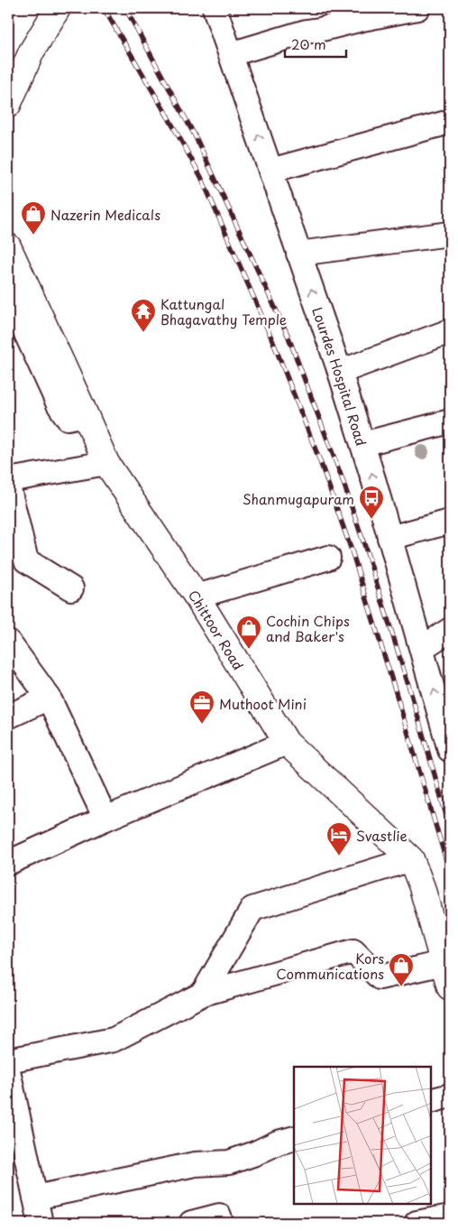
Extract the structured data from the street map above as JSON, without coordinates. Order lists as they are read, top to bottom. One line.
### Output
{"streets":{"main road":["Chittoor Road"],"street":["Lourdes Hospital Road"]},"one_way":["Lourdes Hospital Road"],"places":{"shop":["Nazerin Medicals","Cochin Chips and Baker's","Kors Communications"],"temple":["Kattungal Bhagavathy Temple"],"bus stop":["Shanmugapuram"],"office":["Muthoot Mini"],"hotel":["Svastlie"]},"scale_bar":"20 m"}
